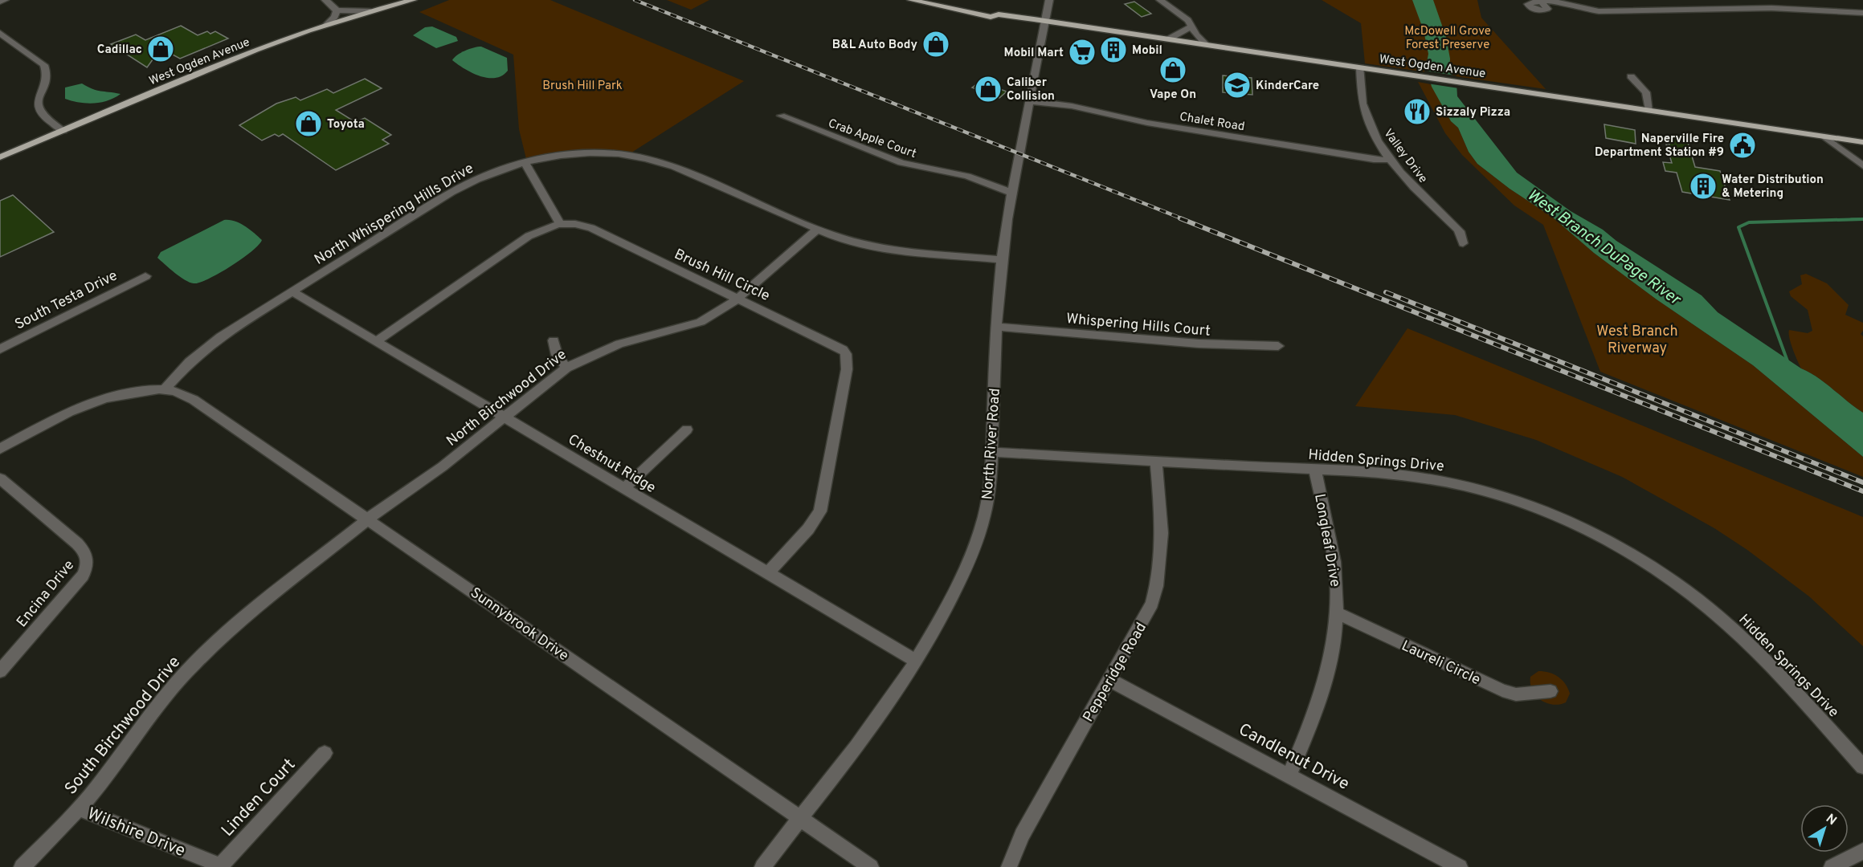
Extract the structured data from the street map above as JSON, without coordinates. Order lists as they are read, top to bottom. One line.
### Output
{"streets":{"main road":["West Ogden Avenue"],"street":["Chalet Road","Crab Apple Court","Valley Drive","North Whispering Hills Drive","Brush Hill Circle","South Testa Drive","Whispering Hills Court","North Birchwood Drive","North River Road","Hidden Springs Drive","Chestnut Ridge","Longleaf Drive","Encina Drive","Sunnybrook Drive","Laureli Circle","Pepperidge Road","South Birchwood Drive","Candlenut Drive","Linden Court","Wilshire Drive"]},"crossings":[["West Ogden Avenue","Valley Drive"],["West Ogden Avenue","North River Road"],["Chalet Road","Valley Drive"],["Chalet Road","North River Road"],["Crab Apple Court","North River Road"],["North Whispering Hills Drive","North Birchwood Drive"],["North Whispering Hills Drive","North River Road"],["North Whispering Hills Drive","Chestnut Ridge"],["North Whispering Hills Drive","Sunnybrook Drive"],["Brush Hill Circle","North Birchwood Drive"],["Brush Hill Circle","Chestnut Ridge"],["Whispering Hills Court","North River Road"],["North Birchwood Drive","Chestnut Ridge"],["North Birchwood Drive","Sunnybrook Drive"],["North Birchwood Drive","South Birchwood Drive"],["North River Road","Hidden Springs Drive"],["North River Road","Chestnut Ridge"],["North River Road","Sunnybrook Drive"],["Hidden Springs Drive","Longleaf Drive"],["Hidden Springs Drive","Pepperidge Road"],["Longleaf Drive","Laureli Circle"],["Longleaf Drive","Candlenut Drive"],["Sunnybrook Drive","South Birchwood Drive"],["Pepperidge Road","Candlenut Drive"],["South Birchwood Drive","Wilshire Drive"],["Linden Court","Wilshire Drive"]],"water":["West Branch DuPage River"],"parks":["McDowell Grove Forest Preserve","Brush Hill Park","West Branch Riverway"],"places":{"shop":["B&L Auto Body","Cadillac","Vape On","Caliber Collision","Toyota"],"building":["Mobil","Water Distribution & Metering"],"supermarket":["Mobil Mart"],"school or university":["KinderCare"],"restaurant":["Sizzaly Pizza"],"public building":["Naperville Fire Department Station #9"]},"north":"top right"}
